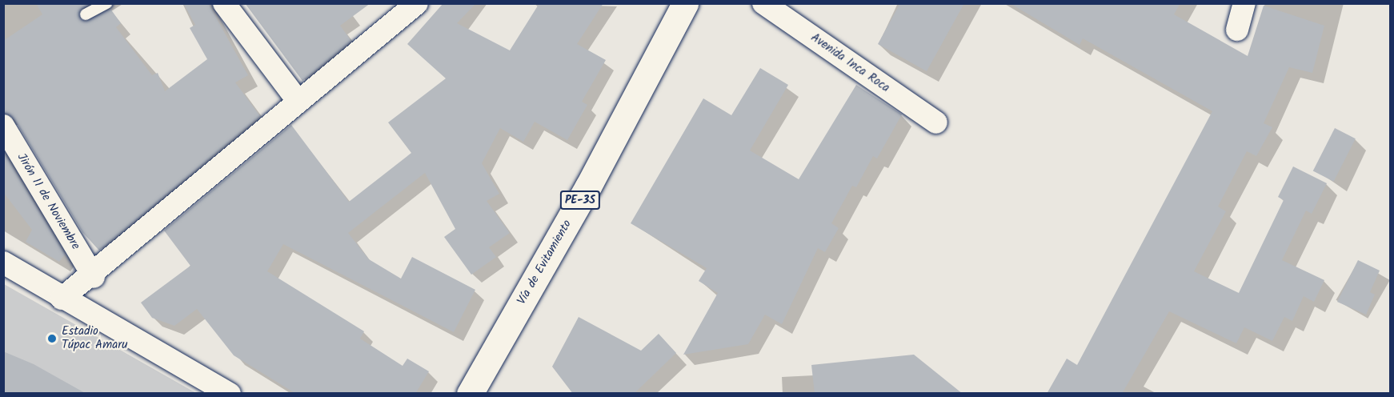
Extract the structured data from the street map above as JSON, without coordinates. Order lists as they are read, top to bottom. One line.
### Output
{"streets":{"highway":["PE-3S","Vía de Evitamiento"],"street":["Avenida Inca Roca","Jirón 11 de Noviembre"]},"places":["Estadio Túpac Amaru"]}
